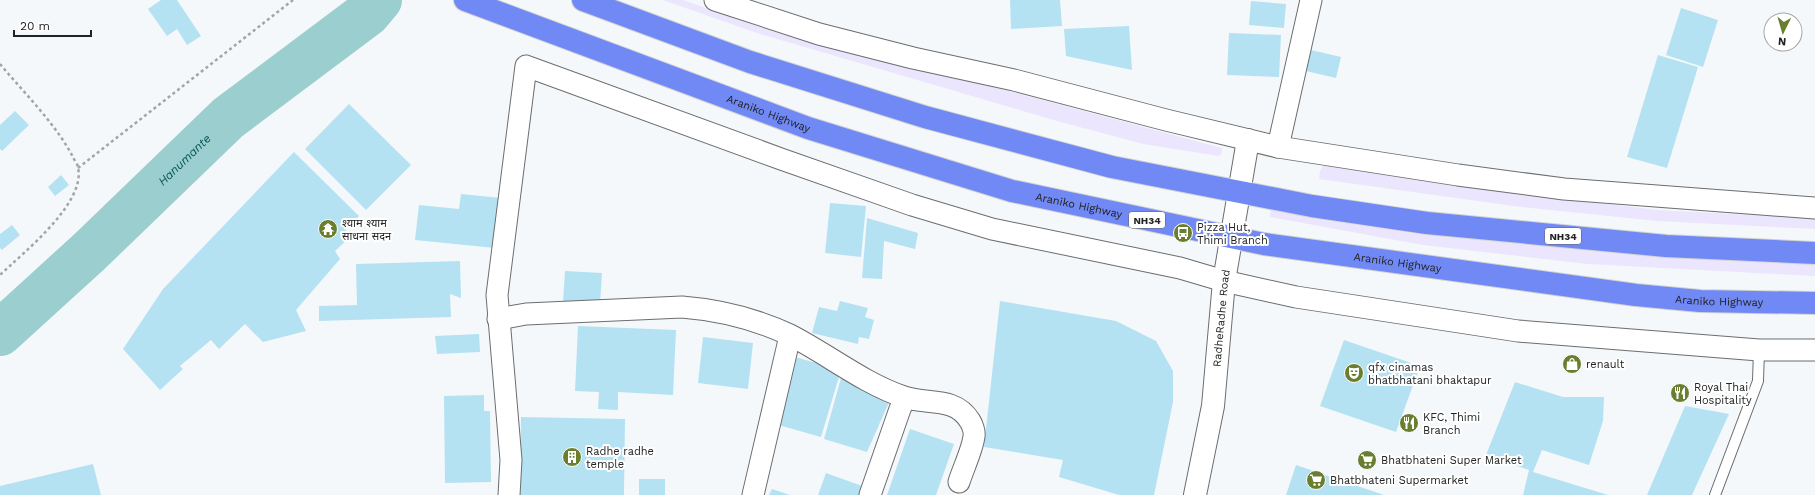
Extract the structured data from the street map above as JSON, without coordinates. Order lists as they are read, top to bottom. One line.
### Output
{"streets":{"highway":["Araniko Highway","NH34"],"main road":["RadheRadhe Road"]},"crossings":[["Araniko Highway","RadheRadhe Road"],["NH34","RadheRadhe Road"]],"water":["Hanumante"],"places":{"temple":["श्याम श्याम साधना सदन"],"bus stop":["Pizza Hut, Thimi Branch"],"shop":["renault"],"theatre":["qfx cinamas bhatbhatani bhaktapur"],"restaurant":["Royal Thai Hospitality","KFC, Thimi Branch"],"building":["Radhe radhe temple"],"supermarket":["Bhatbhateni Super Market","Bhatbhateni Supermarket"]},"scale_bar":"20 m","north":"bottom"}
